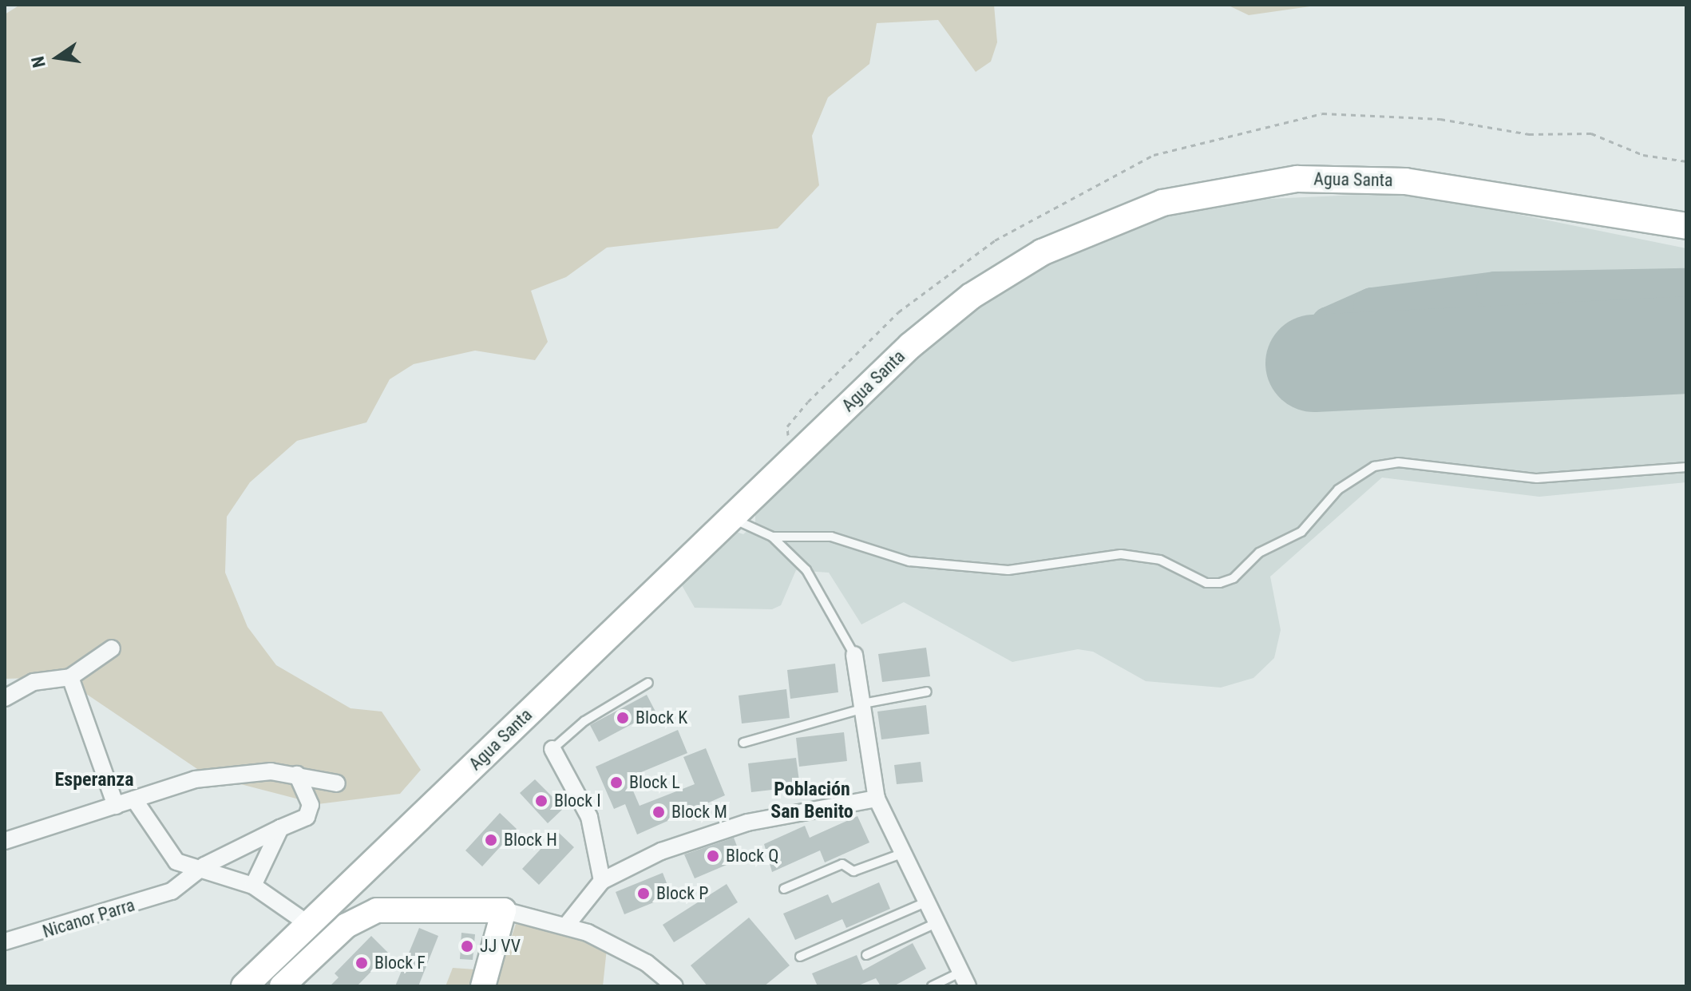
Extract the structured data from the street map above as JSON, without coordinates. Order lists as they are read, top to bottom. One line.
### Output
{"streets":{"main road":["Agua Santa"],"street":["Nicanor Parra"]},"districts":["Esperanza","Población San Benito"],"places":["Block K","Block L","Block I","Block M","Block H","Block Q","Block P","JJ VV","Block F"],"north":"left"}
